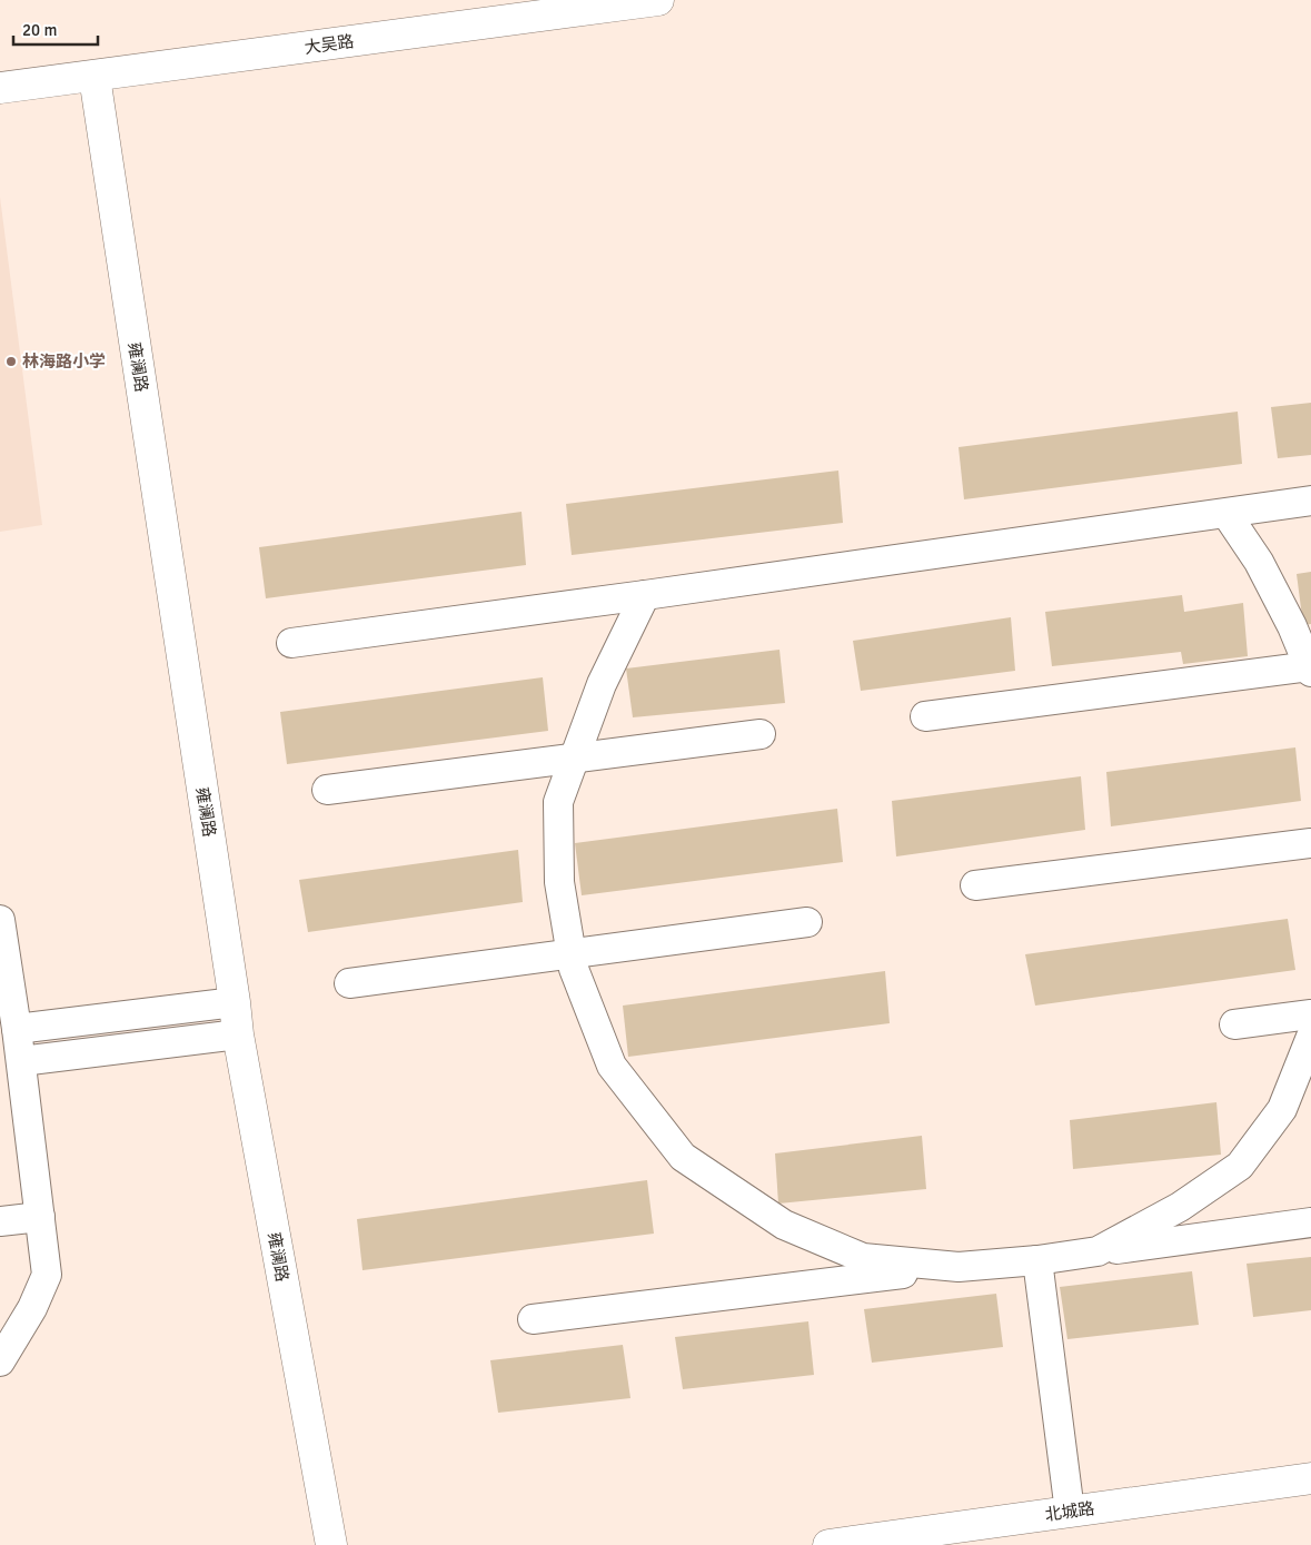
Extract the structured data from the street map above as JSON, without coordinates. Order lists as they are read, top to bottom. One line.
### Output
{"streets":{"street":["大吴路","雍澜路","北城路"]},"crossings":[["大吴路","雍澜路"]],"places":["林海路小学"],"scale_bar":"20 m"}
